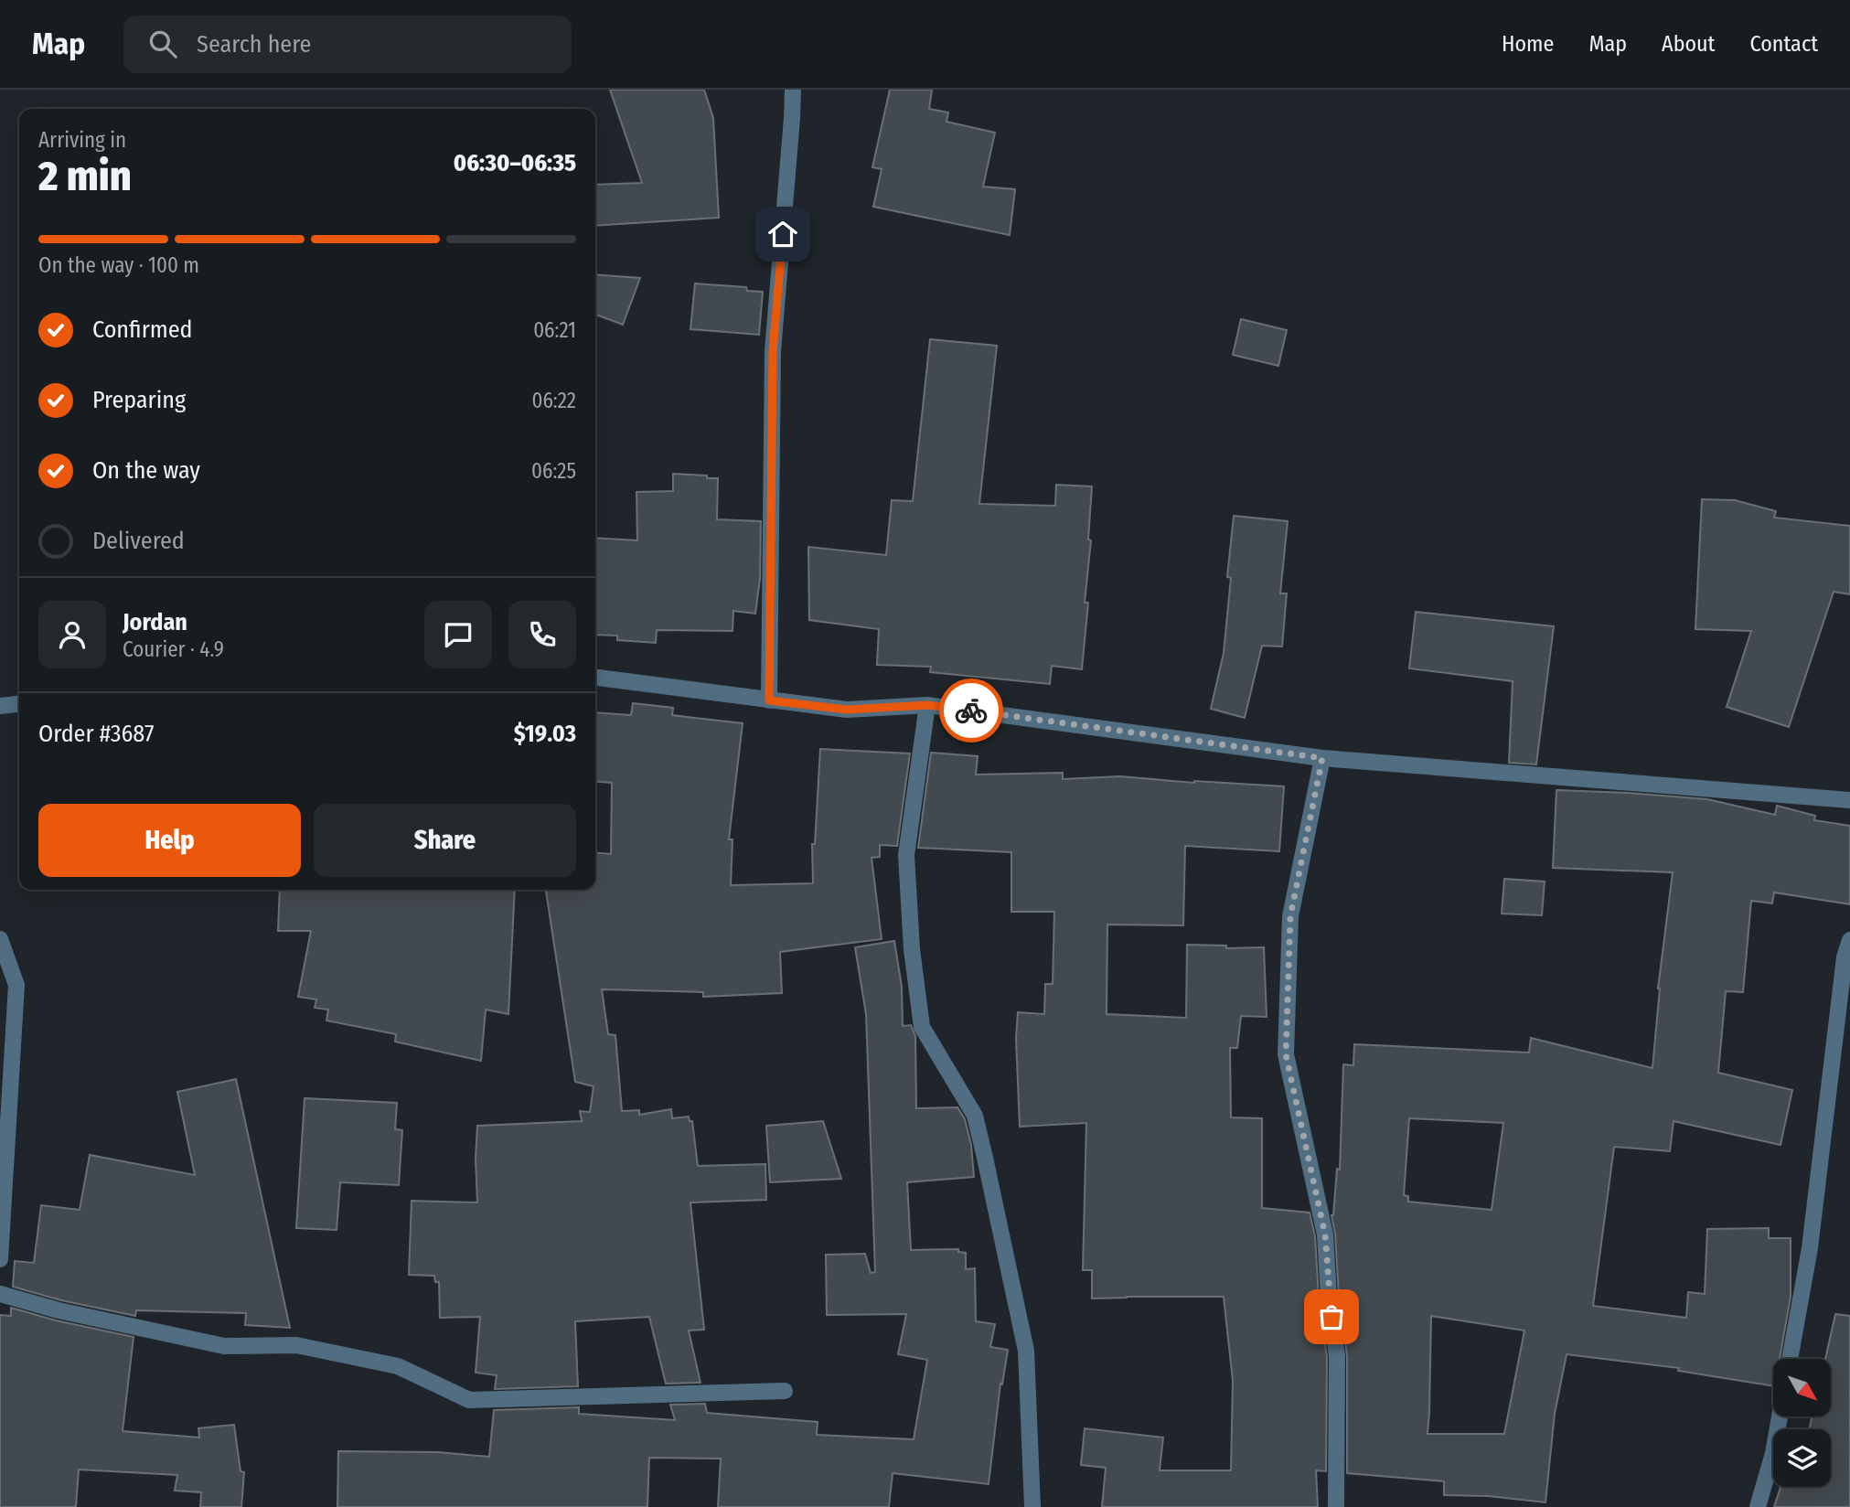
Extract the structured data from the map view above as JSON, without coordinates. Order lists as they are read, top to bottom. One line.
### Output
{"north":"bottom right","page":{"header":"Map","search":"Search here","nav":["Home","Map","About","Contact"],"heading":["2 min","Arriving in","06:30–06:35"],"panel":["Jordan","Courier · 4.9","Order #3687","$19.03"],"bar":"On the way · 100 m","list":[["Confirmed","06:21"],["Preparing","06:22"],["On the way","06:25"],"Delivered"],"buttons":["Help","Share"]}}
